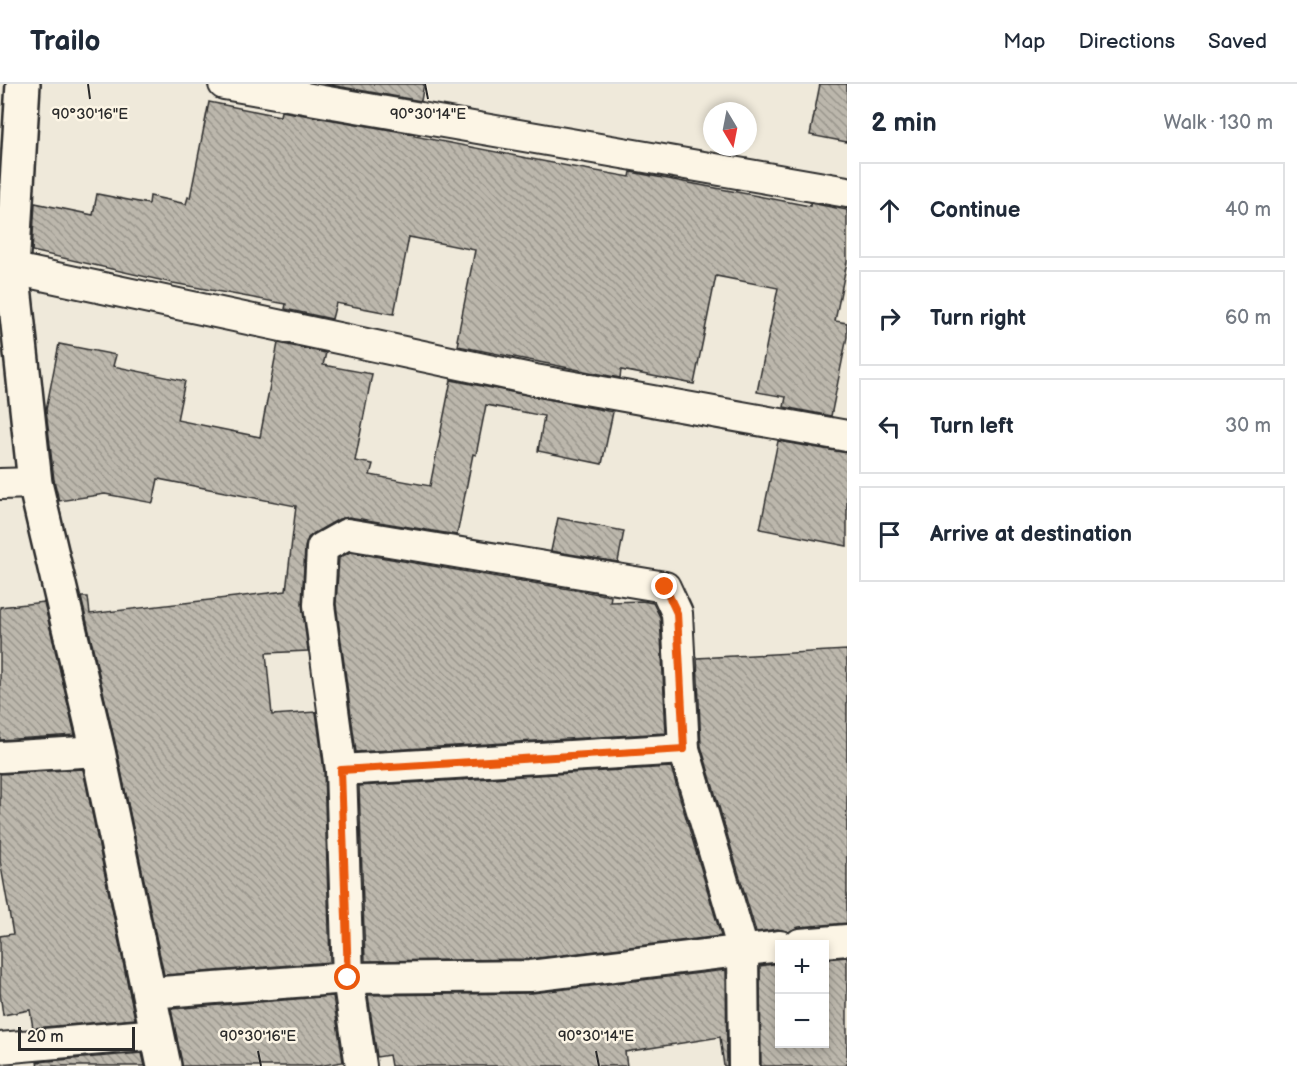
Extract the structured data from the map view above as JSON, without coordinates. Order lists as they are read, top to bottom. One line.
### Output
{"scale_bar":"20 m","north":"bottom","page":{"header":"Trailo","nav":["Map","Directions","Saved"],"heading":["2 min","Walk · 130 m"],"list":[["Continue","40 m"],["Turn right","60 m"],["Turn left","30 m"],"Arrive at destination"],"map_buttons":["+","−"],"scale":"20 m"},"coordinates":["90°30'16\"E","90°30'14\"E"]}
